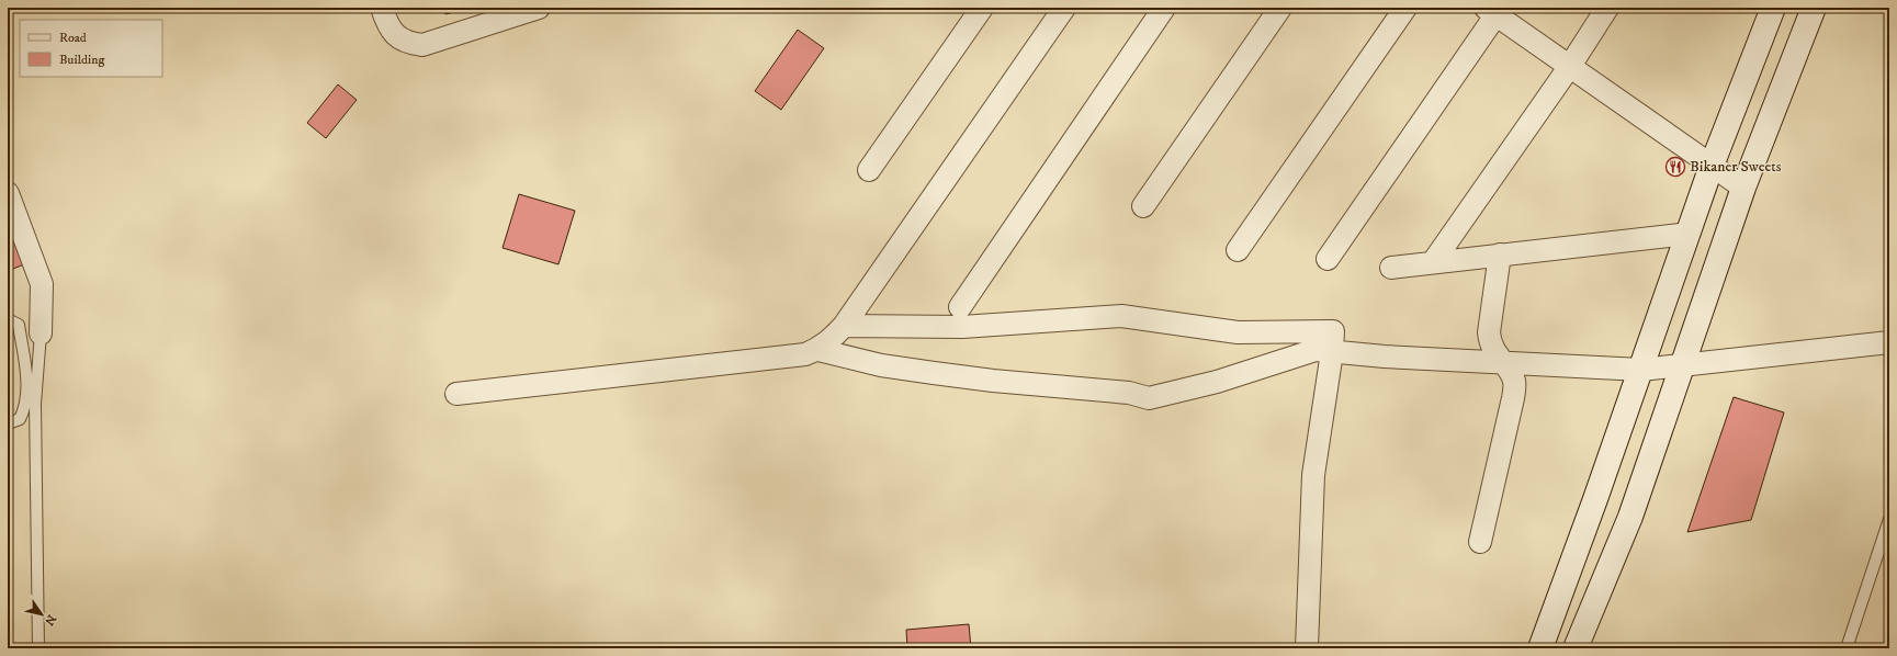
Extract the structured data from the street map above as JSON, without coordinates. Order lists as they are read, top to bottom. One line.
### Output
{"places":{"restaurant":["Bikaner Sweets"]},"legend":["Road","Building"],"north":"bottom right"}
